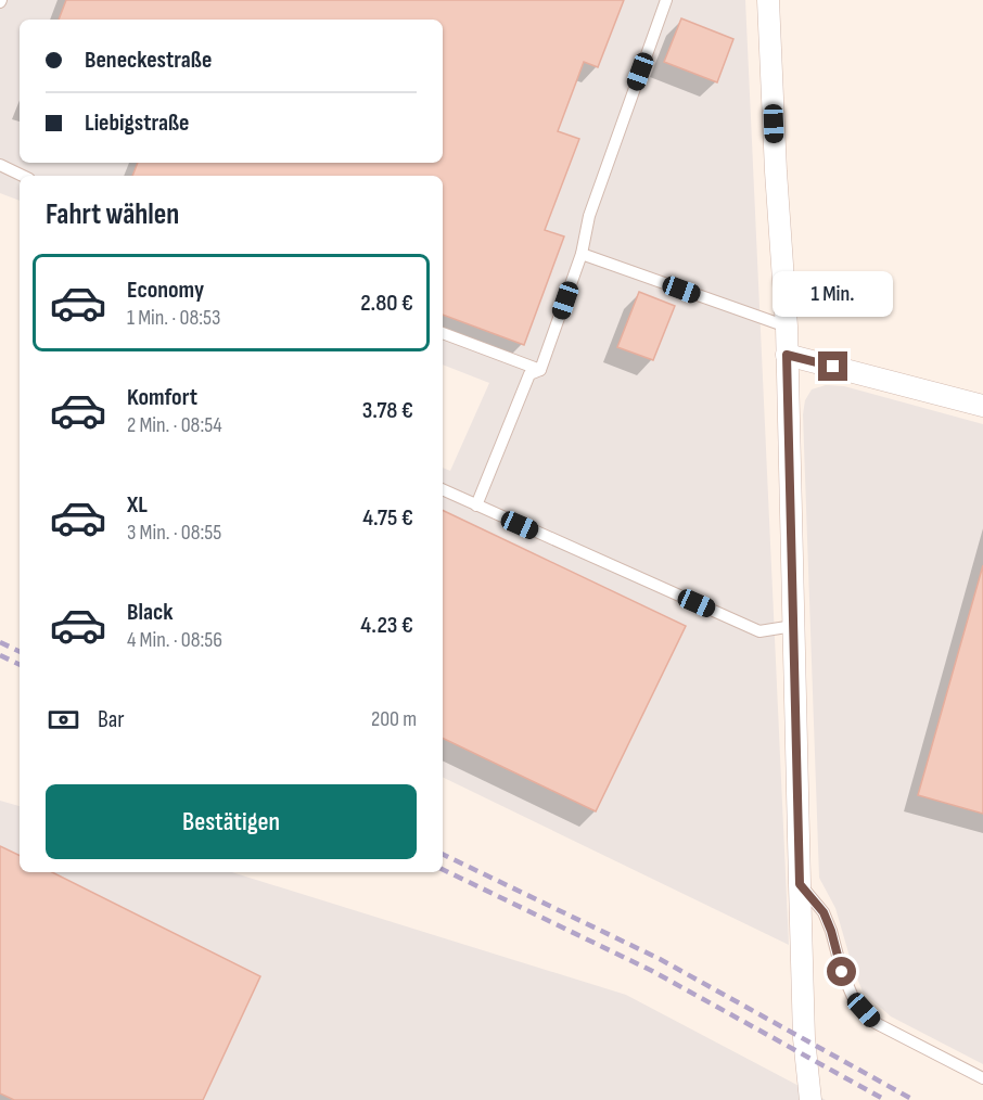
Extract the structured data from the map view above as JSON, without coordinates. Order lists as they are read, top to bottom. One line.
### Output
{"page":{"banner":["Beneckestraße","Liebigstraße"],"heading":"Fahrt wählen","list":[{"name":"Economy","note":"1 Min. · 08:53","value":"2.80 €"},{"name":"Komfort","note":"2 Min. · 08:54","value":"3.78 €"},{"name":"XL","note":"3 Min. · 08:55","value":"4.75 €"},{"name":"Black","note":"4 Min. · 08:56","value":"4.23 €"}],"bubble":"1 Min.","pay":["Bar","200 m"],"buttons":"Bestätigen"}}
